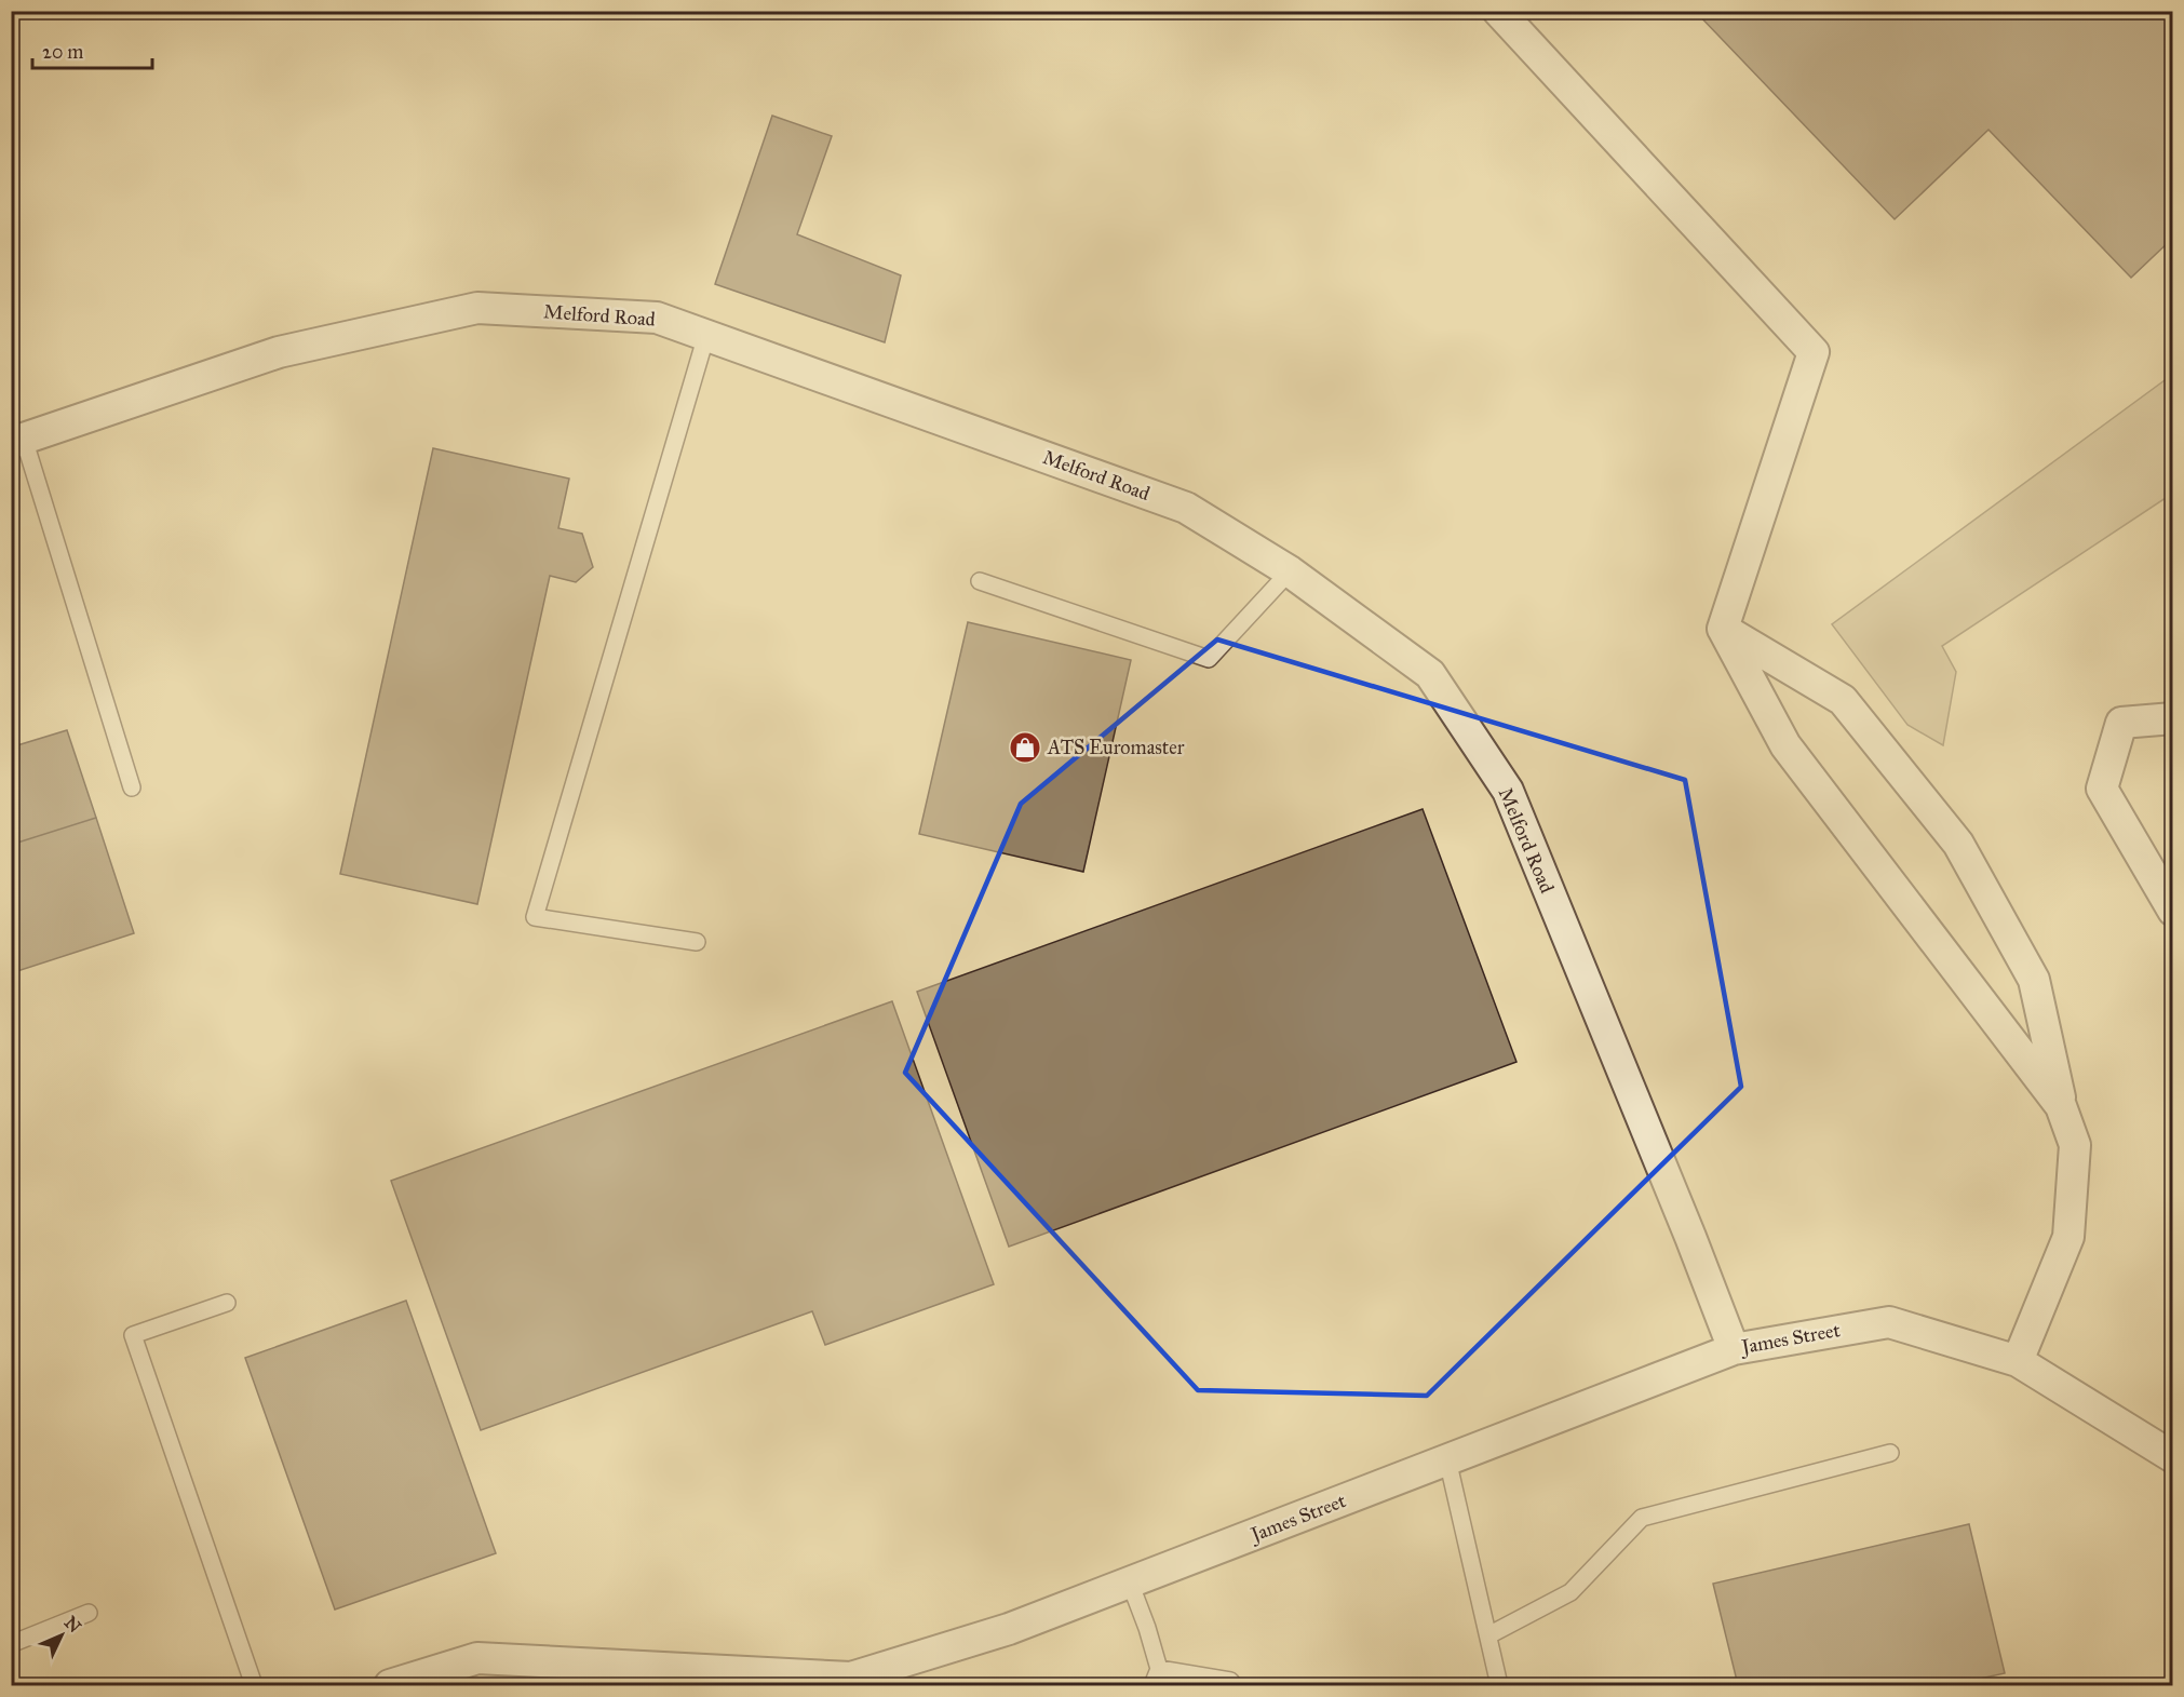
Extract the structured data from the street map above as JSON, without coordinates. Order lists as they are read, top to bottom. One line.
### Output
{"streets":{"street":["Melford Road","James Street"]},"crossings":[["Melford Road","James Street"]],"places":{"shop":["ATS Euromaster"]},"scale_bar":"20 m","north":"top right"}
